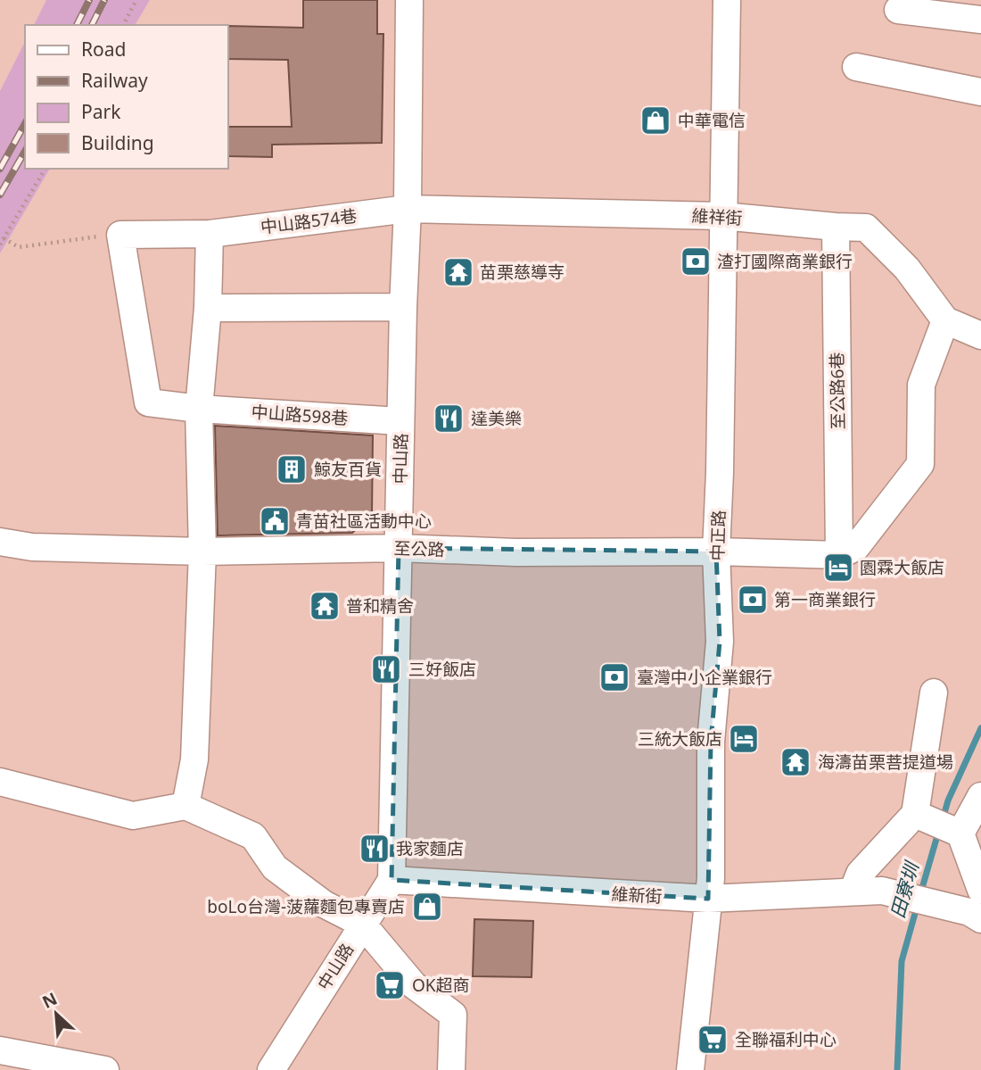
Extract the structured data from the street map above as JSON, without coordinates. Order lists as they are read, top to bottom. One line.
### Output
{"streets":{"street":["維祥街","中山路574巷","至公路6巷","中山路598巷","中山路","中正路","至公路","維新街"]},"crossings":[["維祥街","中山路574巷"],["維祥街","至公路6巷"],["維祥街","中山路"],["維祥街","中正路"],["中山路574巷","中山路598巷"],["中山路574巷","中山路"],["至公路6巷","至公路"],["中山路598巷","中山路"],["中山路","至公路"],["中山路","維新街"],["中正路","至公路"],["中正路","維新街"]],"water":["田寮圳"],"places":{"shop":["中華電信","boLo台灣-菠蘿麵包專賣店"],"bank":["渣打國際商業銀行","第一商業銀行","臺灣中小企業銀行"],"temple":["苗栗慈導寺","普和精舍","海濤苗栗菩提道場"],"restaurant":["達美樂","三好飯店","我家麵店"],"building":["鯨友百貨"],"public building":["青苗社區活動中心"],"hotel":["園霖大飯店","三統大飯店"],"supermarket":["OK超商","全聯福利中心"]},"legend":["Road","Railway","Park","Building"],"north":"top left"}
